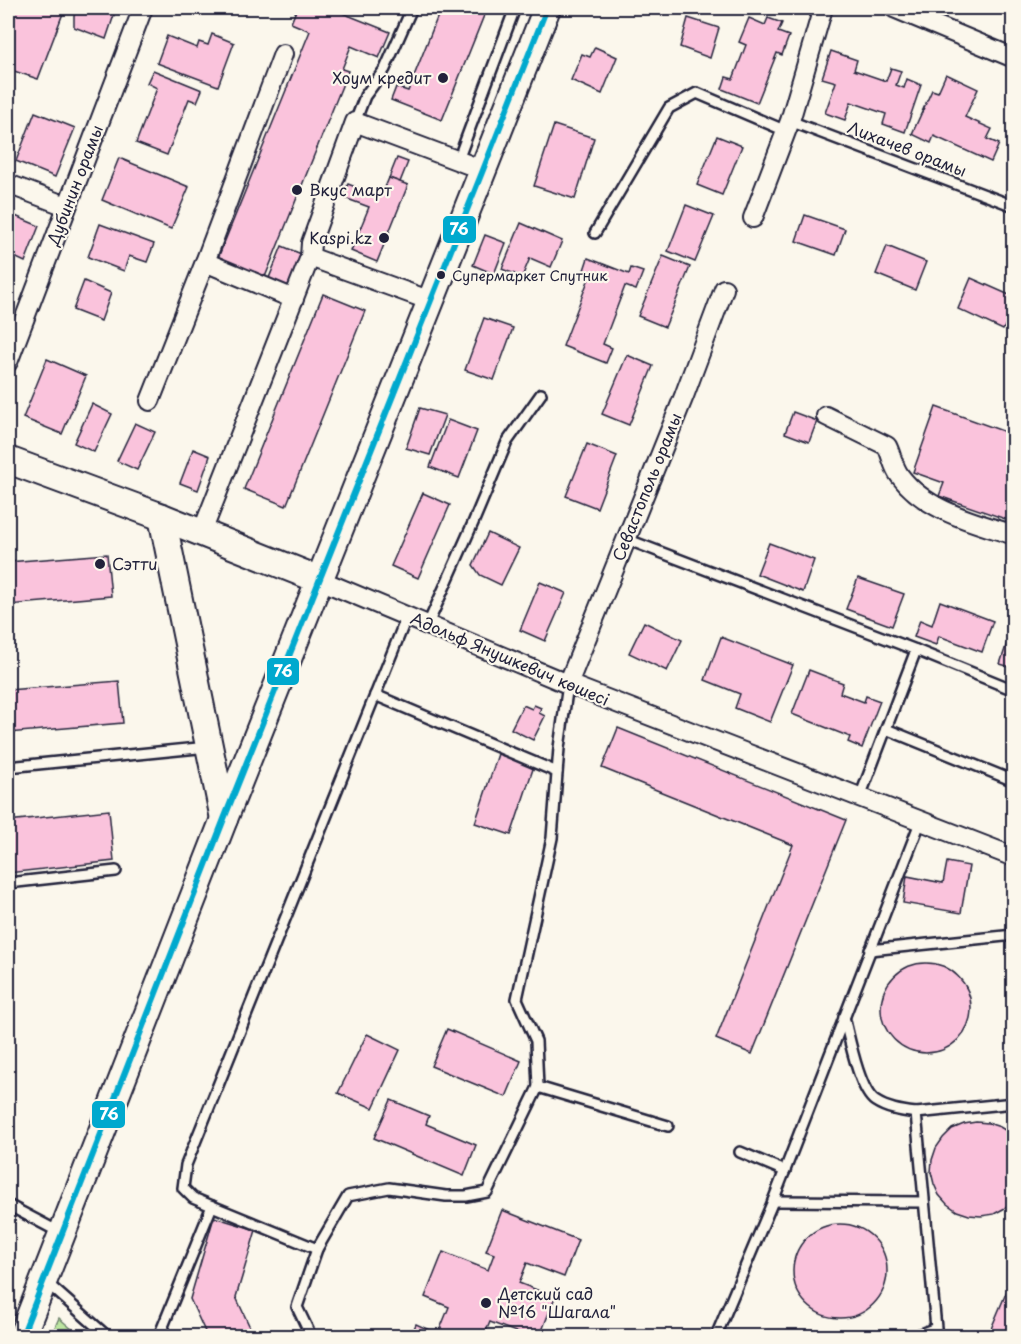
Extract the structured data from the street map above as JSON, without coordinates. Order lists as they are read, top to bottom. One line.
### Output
{"streets":{"main road":["Адольф Янушкевич көшесі"],"street":["Дубинин орамы","Севастополь орамы"],"lane":["Лихачев орамы"]},"crossings":[["Севастополь орамы","Адольф Янушкевич көшесі"]],"places":["Хоум кредит","Вкус март","Kaspi.kz","Супермаркет Спутник","Сэтти","Детский сад №16 \"Шагала\""],"lines":["transit line 76"]}
